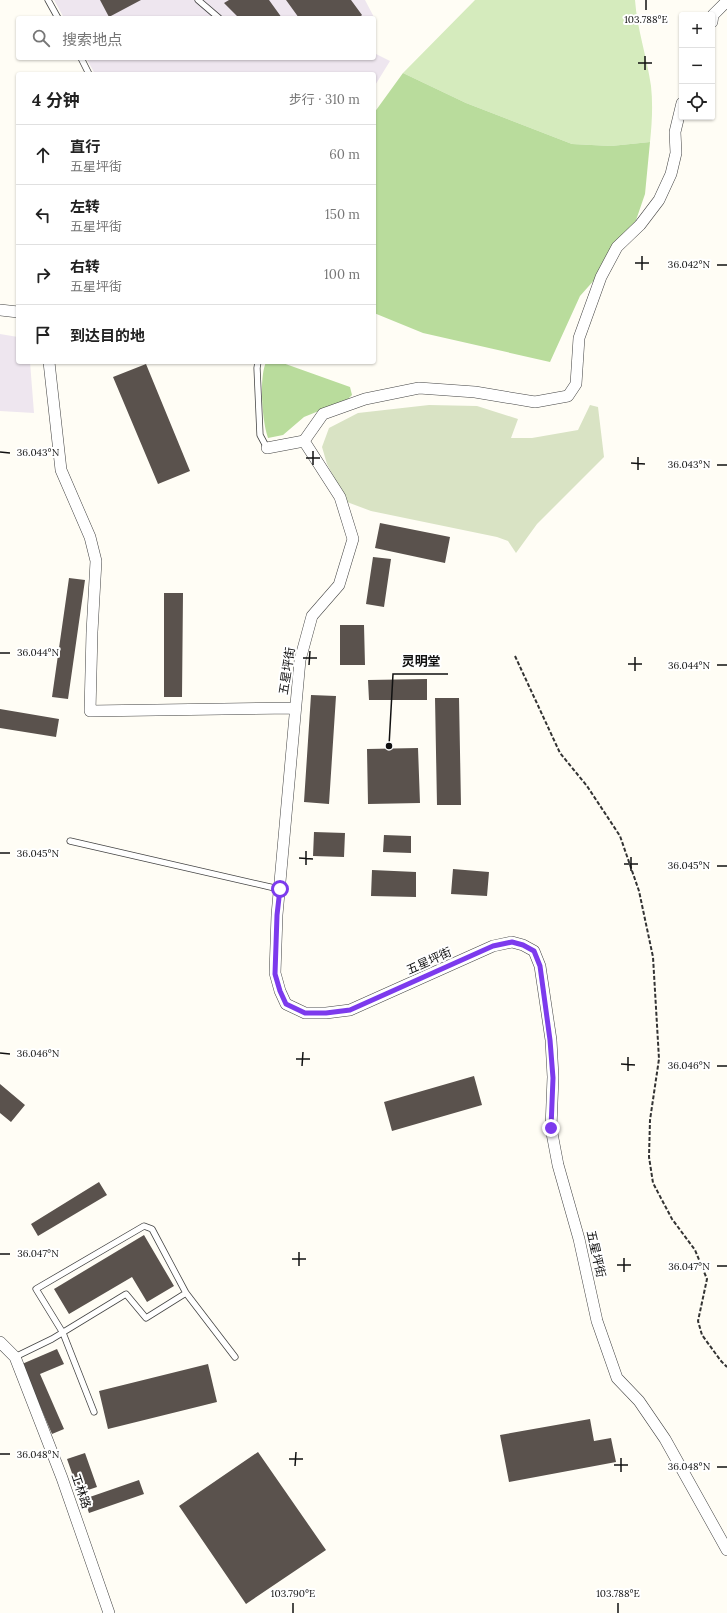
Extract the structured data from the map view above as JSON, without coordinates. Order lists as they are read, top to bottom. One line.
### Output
{"streets":{"street":["五星坪街","工林路"]},"places":["灵明堂"],"page":{"map_buttons":["+","−"],"search":"搜索地点","heading":["4 分钟","步行 · 310 m"],"list":[["直行","五星坪街","60 m"],["左转","五星坪街","150 m"],["右转","五星坪街","100 m"],"到达目的地"]},"coordinates":["103.788°E","36.042°N","36.043°N","36.044°N","36.045°N","36.046°N","36.047°N","36.048°N","103.790°E"]}
